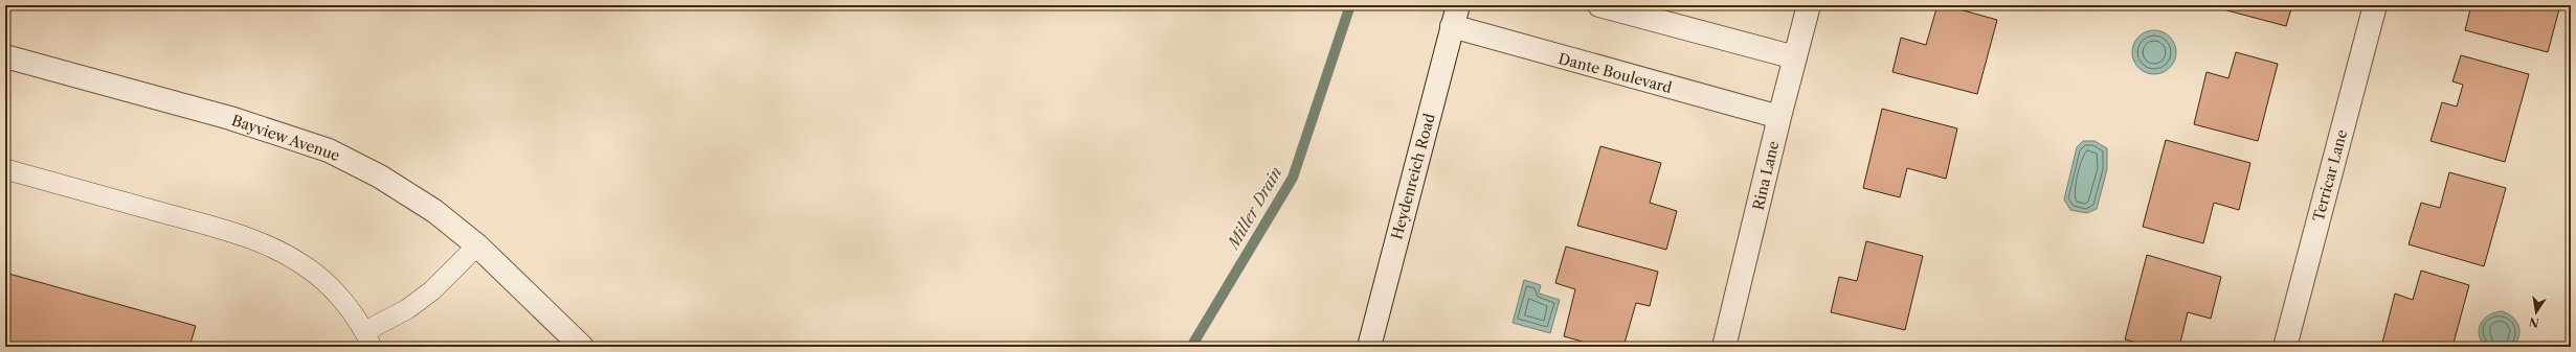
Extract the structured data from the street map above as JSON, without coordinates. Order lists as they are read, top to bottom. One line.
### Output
{"streets":{"street":["Dante Boulevard","Bayview Avenue","Rina Lane","Terricar Lane","Heydenreich Road"]},"crossings":[["Dante Boulevard","Rina Lane"],["Dante Boulevard","Heydenreich Road"]],"water":["Miller Drain"],"north":"bottom"}
